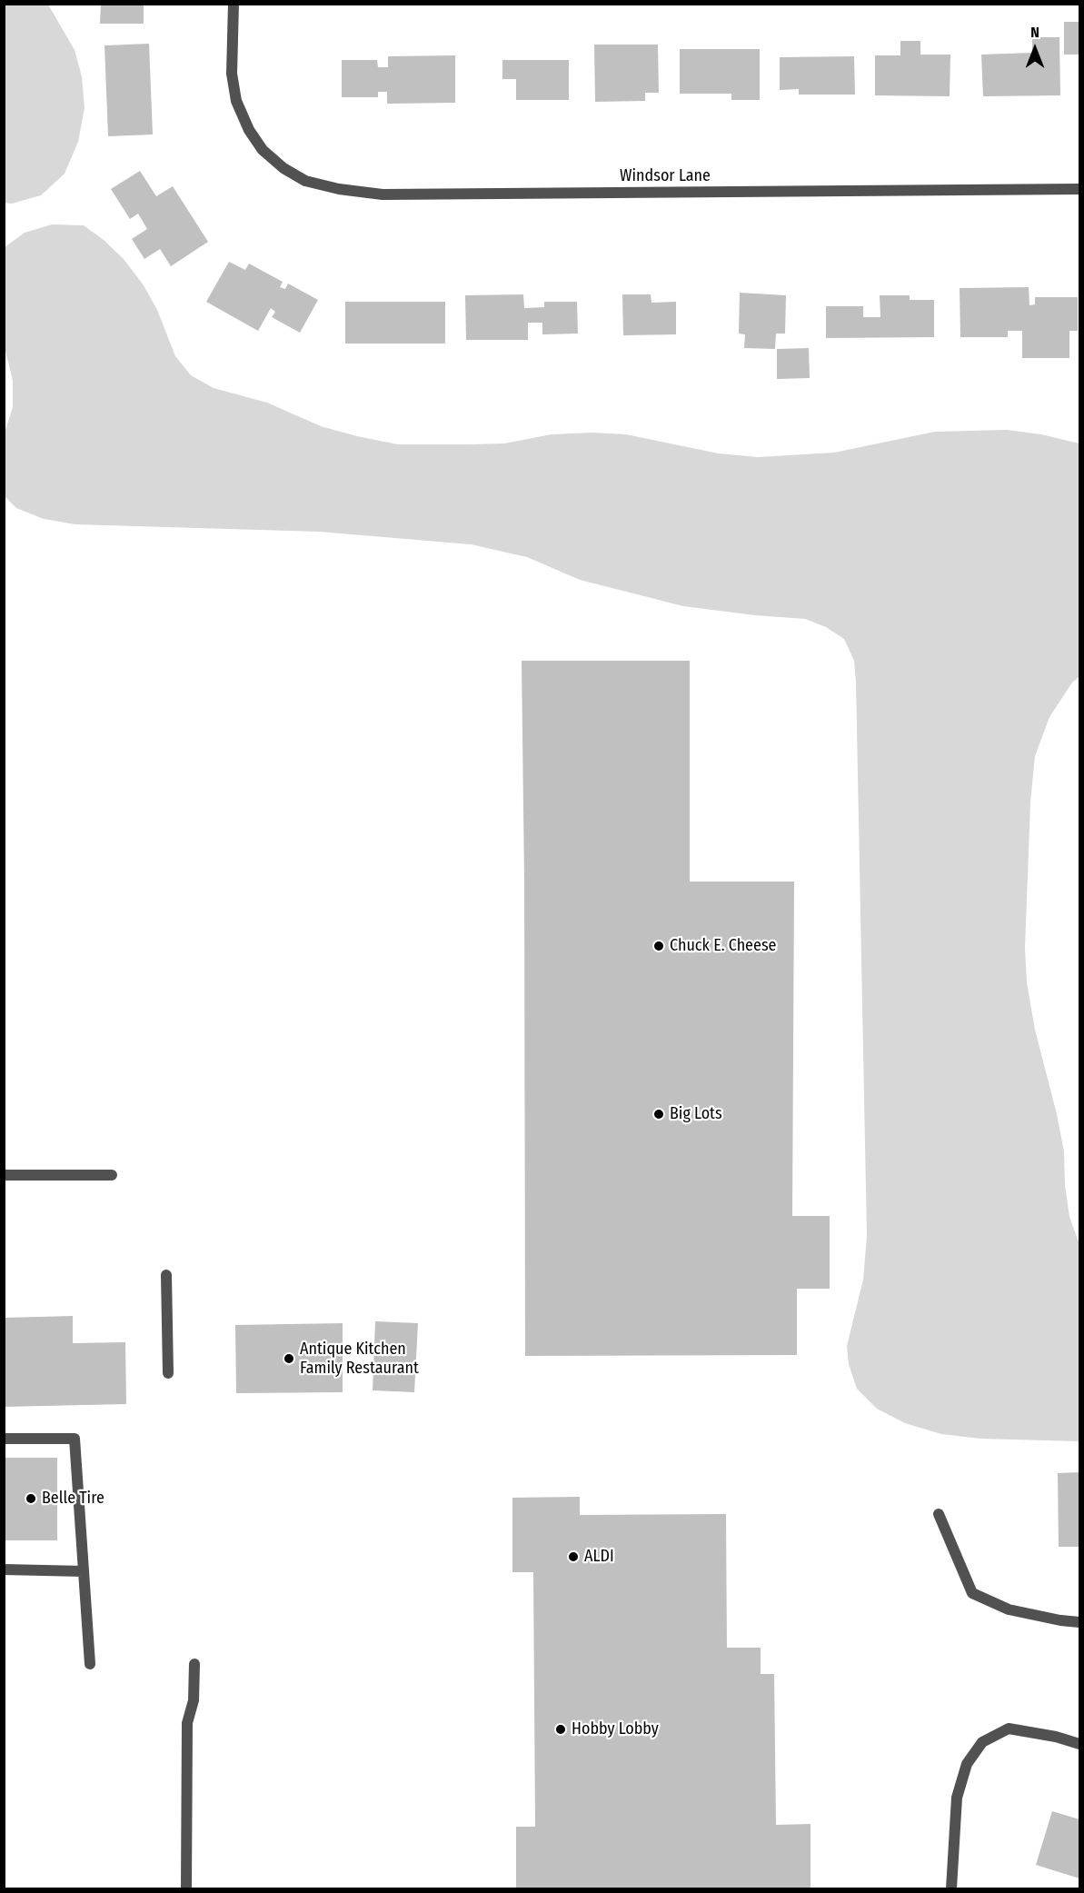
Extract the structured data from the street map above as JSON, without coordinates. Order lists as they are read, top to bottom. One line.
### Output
{"streets":{"street":["Windsor Lane"]},"places":["Chuck E. Cheese","Big Lots","Antique Kitchen Family Restaurant","Belle Tire","ALDI","Hobby Lobby"],"north":"top"}
